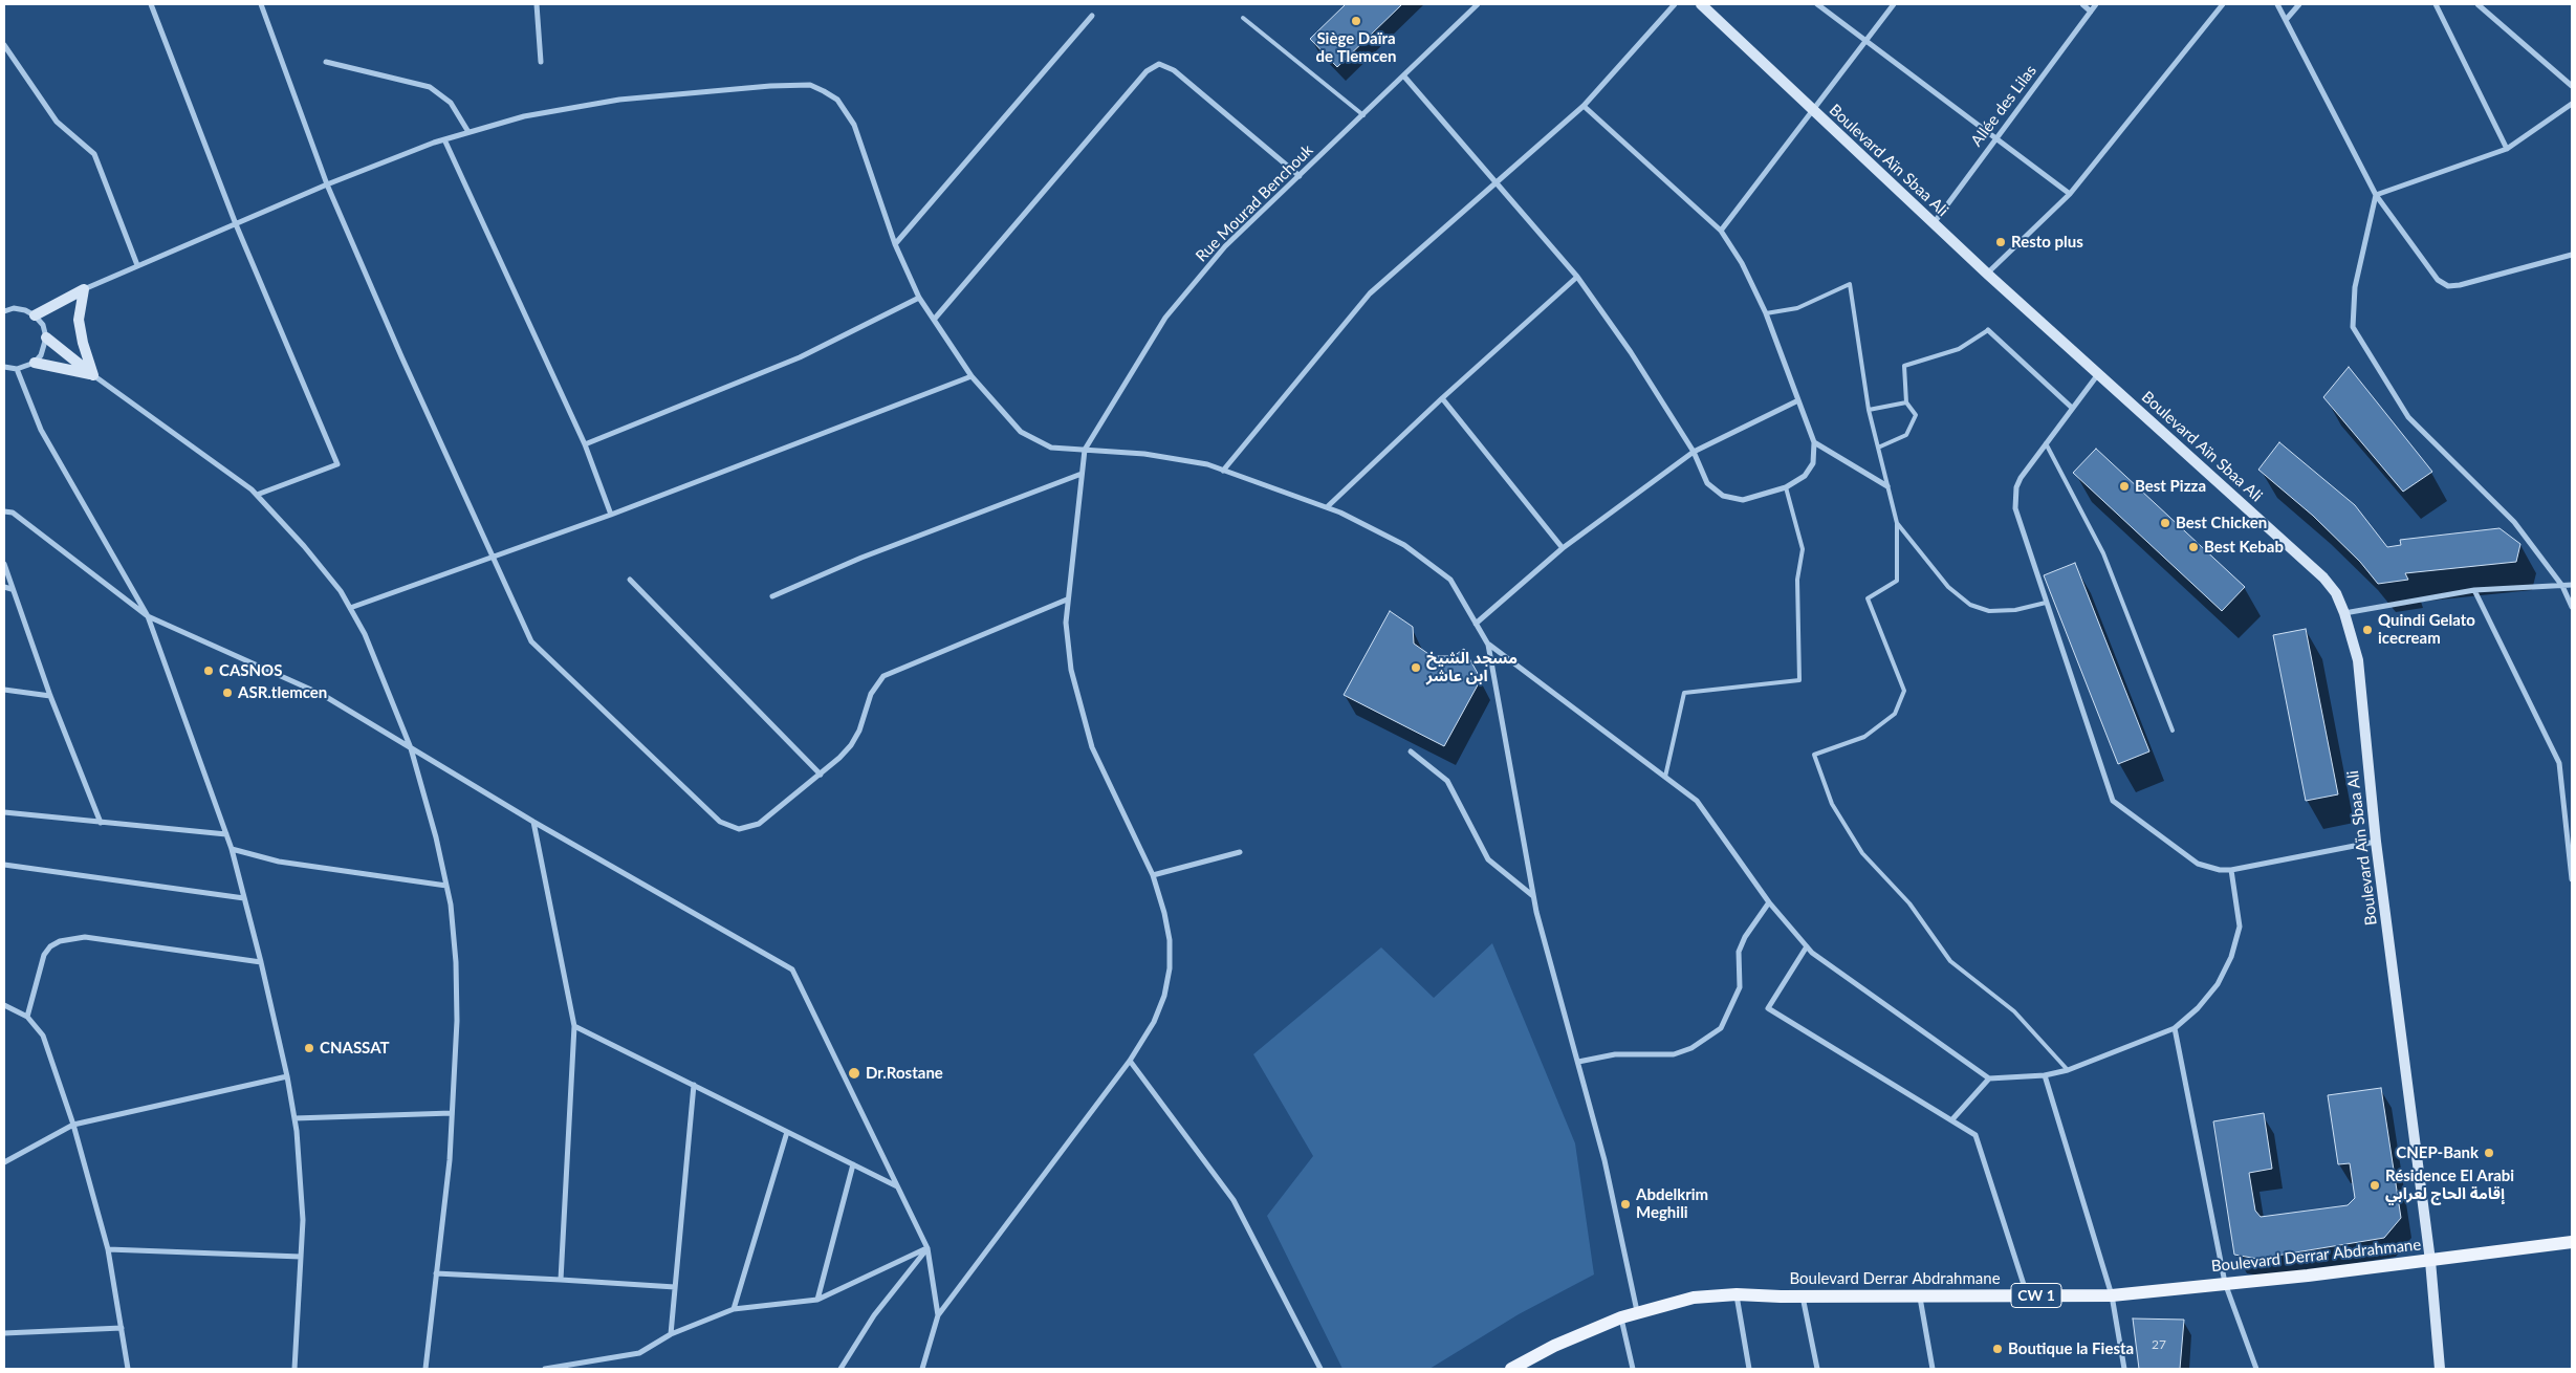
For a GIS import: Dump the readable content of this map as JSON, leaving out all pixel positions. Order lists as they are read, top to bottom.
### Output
{
  "streets": {
    "main road": ["Boulevard Aïn Sbaa Ali", "Boulevard Derrar Abdrahmane", "CW 1"],
    "street": ["Allée des Lilas", "Rue Mourad Benchouk"]
  },
  "crossings": [
    ["Allée des Lilas", "Boulevard Aïn Sbaa Ali"],
    ["Boulevard Aïn Sbaa Ali", "Boulevard Derrar Abdrahmane"]
  ],
  "places": [
    "Siège Daïra de Tlemcen",
    "Resto plus",
    "Best Pizza",
    "Best Chicken",
    "Best Kebab",
    "Quindi Gelato icecream",
    "مسجد الشيخ ابن عاشر",
    "CASNOS",
    "ASR.tlemcen",
    "CNASSAT",
    "Dr.Rostane",
    "CNEP-Bank",
    "Résidence El Arabi إقامة الحاج لعرابي",
    "Abdelkrim Meghili",
    "Boutique la Fiesta"
  ],
  "house_numbers": ["27"]
}
